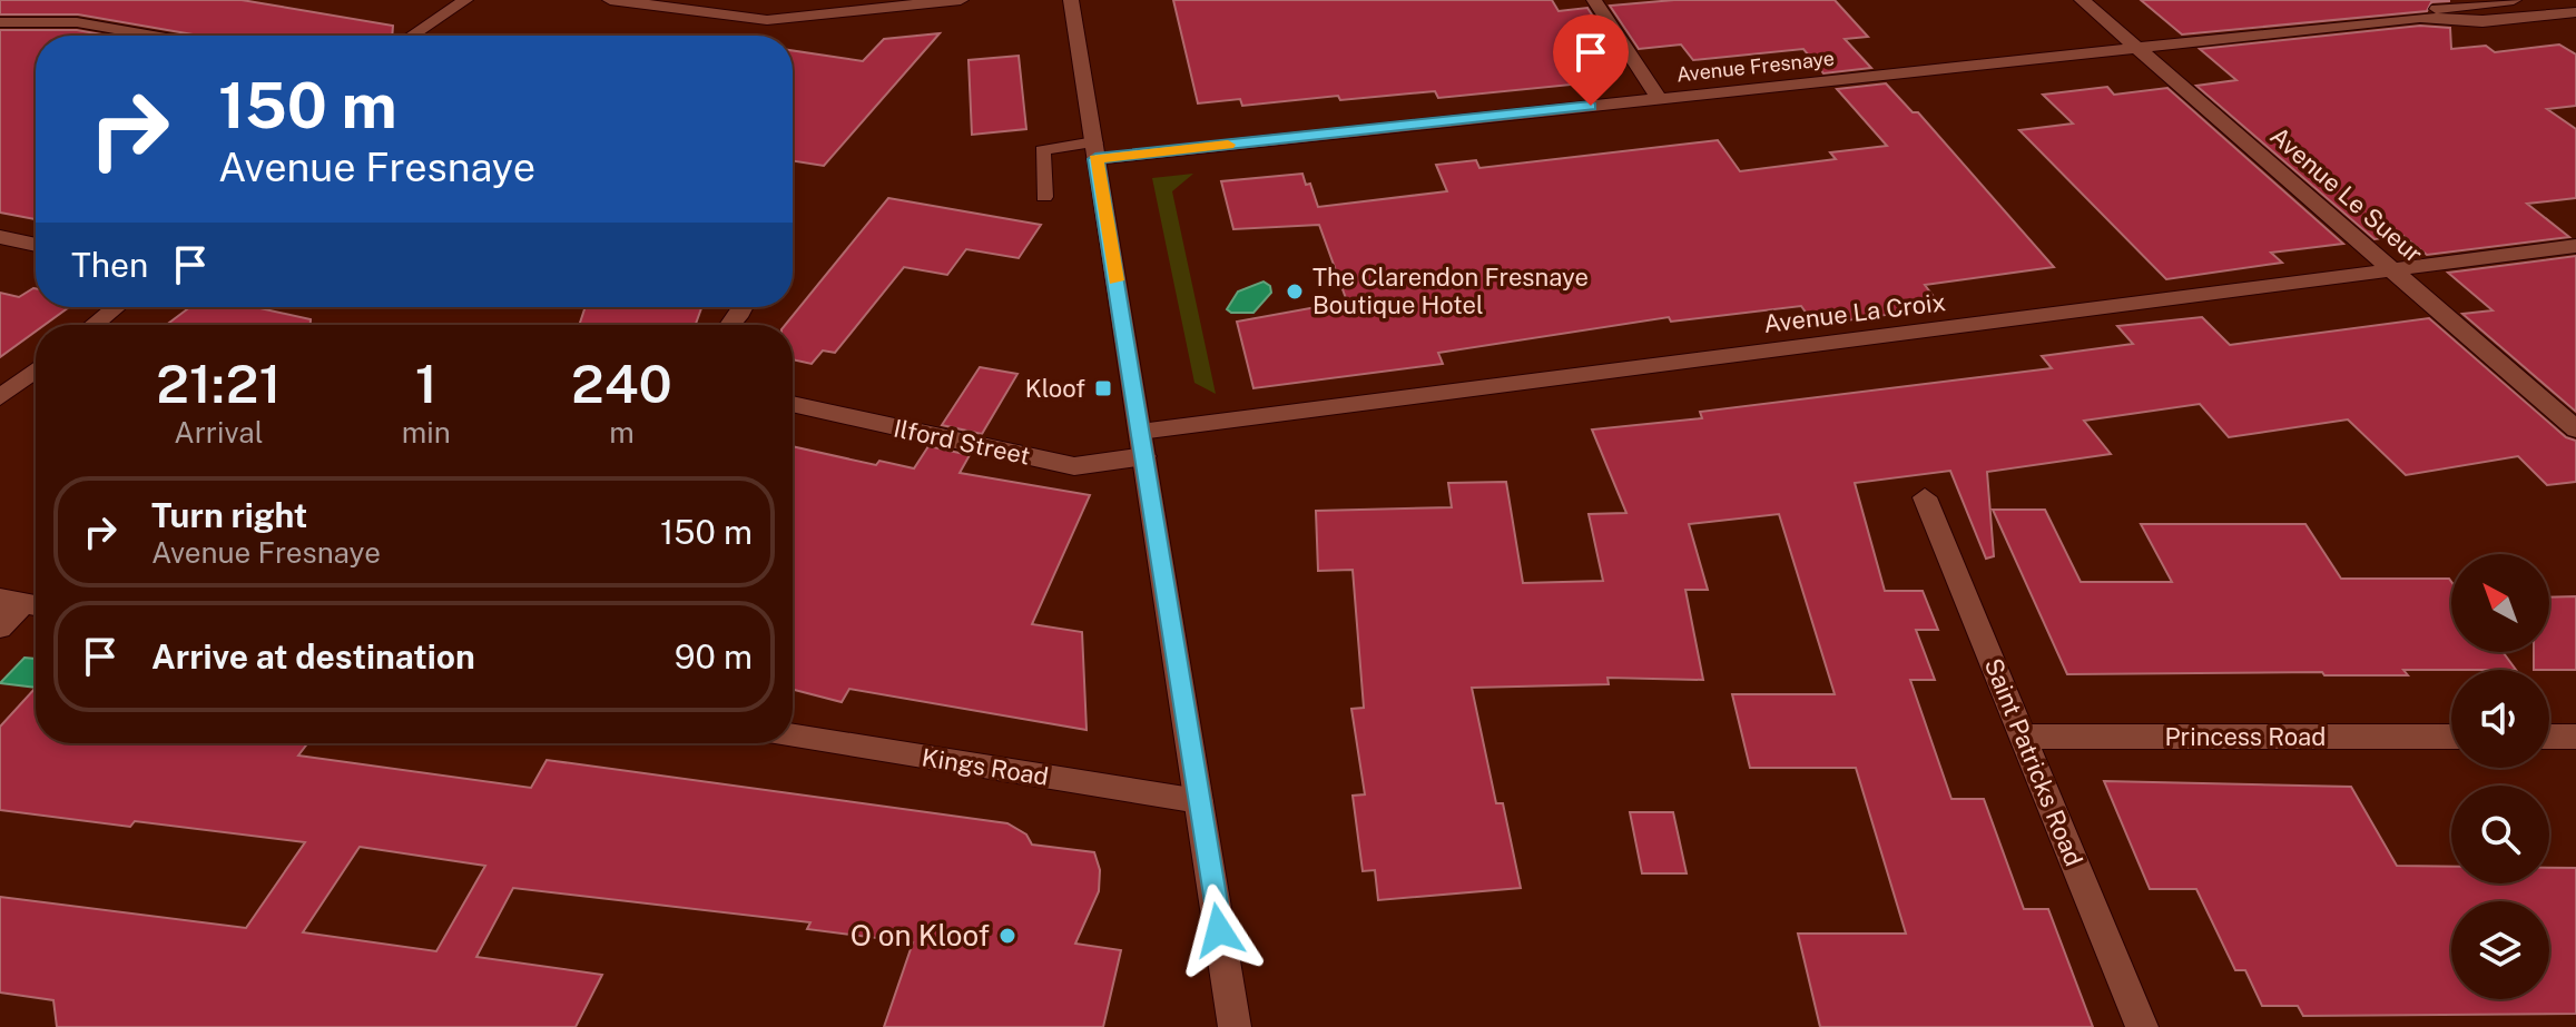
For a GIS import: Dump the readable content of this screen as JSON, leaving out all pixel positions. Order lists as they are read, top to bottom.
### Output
{
  "streets": {
    "street": [
      "Avenue Fresnaye",
      "Avenue Le Sueur",
      "Avenue La Croix",
      "Ilford Street",
      "Princess Road",
      "Saint Patricks Road",
      "Kings Road"
    ]
  },
  "crossings": [
    ["Avenue Fresnaye", "Avenue Le Sueur"],
    ["Avenue Le Sueur", "Avenue La Croix"],
    ["Princess Road", "Saint Patricks Road"]
  ],
  "places": {
    "other": ["The Clarendon Fresnaye Boutique Hotel", "O on Kloof"],
    "transit": ["Kloof"]
  },
  "north": "top left",
  "page": {
    "turn": ["150 m", "Avenue Fresnaye"],
    "then": "Then",
    "eta": [
      "21:21",
      "Arrival",
      "1",
      "min",
      "240",
      "m"
    ],
    "list": [
      {
        "name": "Turn right",
        "note": "Avenue Fresnaye",
        "value": "150 m"
      },
      {
        "name": "Arrive at destination",
        "value": "90 m"
      }
    ]
  }
}
